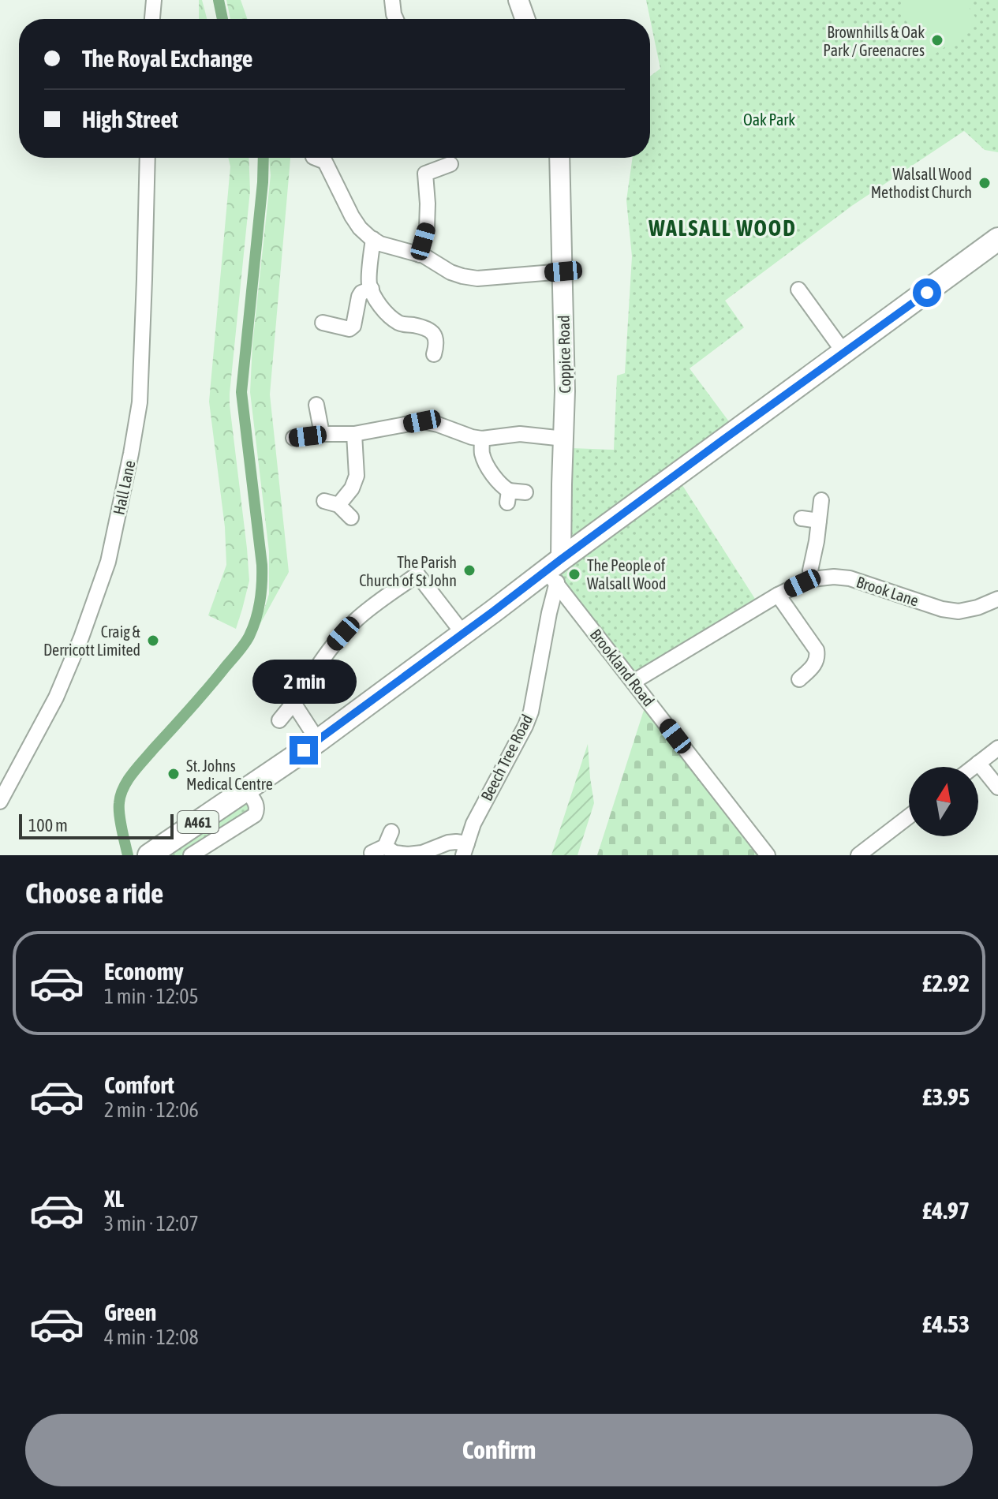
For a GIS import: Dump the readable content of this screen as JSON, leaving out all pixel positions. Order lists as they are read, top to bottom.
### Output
{
  "streets": {
    "highway": ["A461"],
    "main road": ["Coppice Road"],
    "street": [
      "Hall Lane",
      "Brook Lane",
      "Brookland Road",
      "Beech Tree Road"
    ]
  },
  "crossings": [
    ["Coppice Road", "Brookland Road"],
    ["Coppice Road", "Beech Tree Road"],
    ["Coppice Road", "A461"],
    ["Brook Lane", "Brookland Road"],
    ["Brookland Road", "Beech Tree Road"],
    ["Brookland Road", "A461"],
    ["Beech Tree Road", "A461"]
  ],
  "districts": ["WALSALL WOOD"],
  "parks": ["Oak Park"],
  "places": [
    "Brownhills & Oak Park / Greenacres",
    "Walsall Wood Methodist Church",
    "The Parish Church of St John",
    "The People of Walsall Wood",
    "Craig & Derricott Limited",
    "St. Johns Medical Centre"
  ],
  "scale_bar": "100 m",
  "north": "top",
  "page": {
    "banner": ["The Royal Exchange", "High Street"],
    "bubble": "2 min",
    "scale": "100 m",
    "heading": "Choose a ride",
    "list": [
      {
        "name": "Economy",
        "note": "1 min · 12:05",
        "value": "£2.92"
      },
      {
        "name": "Comfort",
        "note": "2 min · 12:06",
        "value": "£3.95"
      },
      {
        "name": "XL",
        "note": "3 min · 12:07",
        "value": "£4.97"
      },
      {
        "name": "Green",
        "note": "4 min · 12:08",
        "value": "£4.53"
      }
    ],
    "buttons": "Confirm"
  }
}
